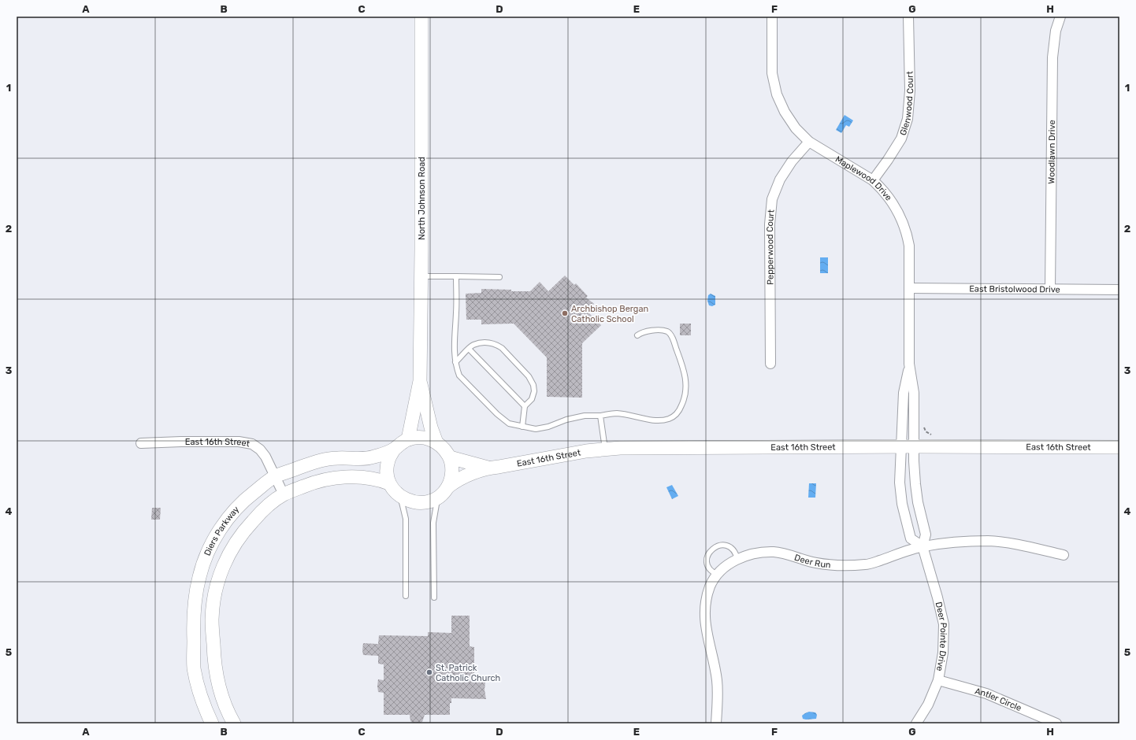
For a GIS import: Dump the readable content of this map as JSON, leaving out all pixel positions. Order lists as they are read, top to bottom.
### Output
{
  "streets": {
    "main road": ["North Johnson Road", "East 16th Street", "Diers Parkway"],
    "street": [
      "Glenwood Court",
      "Woodlawn Drive",
      "Maplewood Drive",
      "Pepperwood Court",
      "East Bristolwood Drive",
      "Deer Run",
      "Deer Pointe Drive",
      "Antler Circle"
    ]
  },
  "crossings": [
    ["Glenwood Court", "Maplewood Drive"],
    ["Woodlawn Drive", "East Bristolwood Drive"],
    ["Maplewood Drive", "Pepperwood Court"],
    ["Maplewood Drive", "East Bristolwood Drive"],
    ["Maplewood Drive", "East 16th Street"],
    ["Maplewood Drive", "Deer Pointe Drive"],
    ["North Johnson Road", "East 16th Street"],
    ["North Johnson Road", "Diers Parkway"],
    ["East 16th Street", "Diers Parkway"],
    ["East 16th Street", "Deer Pointe Drive"],
    ["Deer Run", "Deer Pointe Drive"],
    ["Deer Pointe Drive", "Antler Circle"]
  ],
  "places": ["Archbishop Bergan Catholic School", "St. Patrick Catholic Church"],
  "grid": {
    "columns": [
      "A",
      "B",
      "C",
      "D",
      "E",
      "F",
      "G",
      "H"
    ],
    "rows": [
      "1",
      "2",
      "3",
      "4",
      "5"
    ]
  }
}
